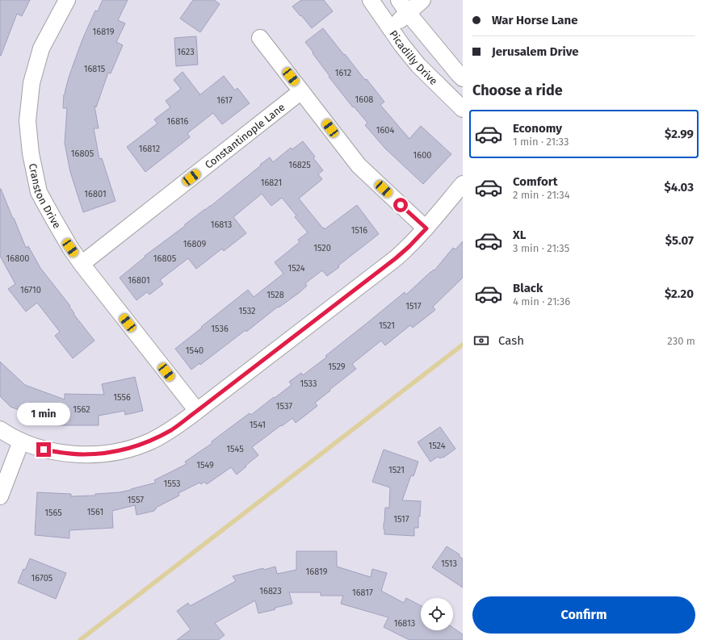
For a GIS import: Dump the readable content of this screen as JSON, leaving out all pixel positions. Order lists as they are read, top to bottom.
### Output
{
  "streets": {
    "street": ["Picadilly Drive", "Constantinople Lane", "Cranston Drive"]
  },
  "crossings": [
    ["Constantinople Lane", "Cranston Drive"]
  ],
  "house_numbers": [
    "16819",
    "1623",
    "16815",
    "1612",
    "1608",
    "1617",
    "16816",
    "1604",
    "16812",
    "16805",
    "1600",
    "16825",
    "16821",
    "16801",
    "16813",
    "1516",
    "16809",
    "1520",
    "16800",
    "16805",
    "1524",
    "16801",
    "16710",
    "1528",
    "1517",
    "1532",
    "1521",
    "1536",
    "1540",
    "1529",
    "1533",
    "1556",
    "1537",
    "1562",
    "1541",
    "1524",
    "1545",
    "1549",
    "1521",
    "1553",
    "1557",
    "1561",
    "1565",
    "1517",
    "1513",
    "16819",
    "16705",
    "16823",
    "16817",
    "16813"
  ],
  "page": {
    "banner": ["War Horse Lane", "Jerusalem Drive"],
    "heading": "Choose a ride",
    "list": [
      {
        "name": "Economy",
        "note": "1 min · 21:33",
        "value": "$2.99"
      },
      {
        "name": "Comfort",
        "note": "2 min · 21:34",
        "value": "$4.03"
      },
      {
        "name": "XL",
        "note": "3 min · 21:35",
        "value": "$5.07"
      },
      {
        "name": "Black",
        "note": "4 min · 21:36",
        "value": "$2.20"
      }
    ],
    "pay": ["Cash", "230 m"],
    "bubble": "1 min",
    "buttons": "Confirm"
  }
}
